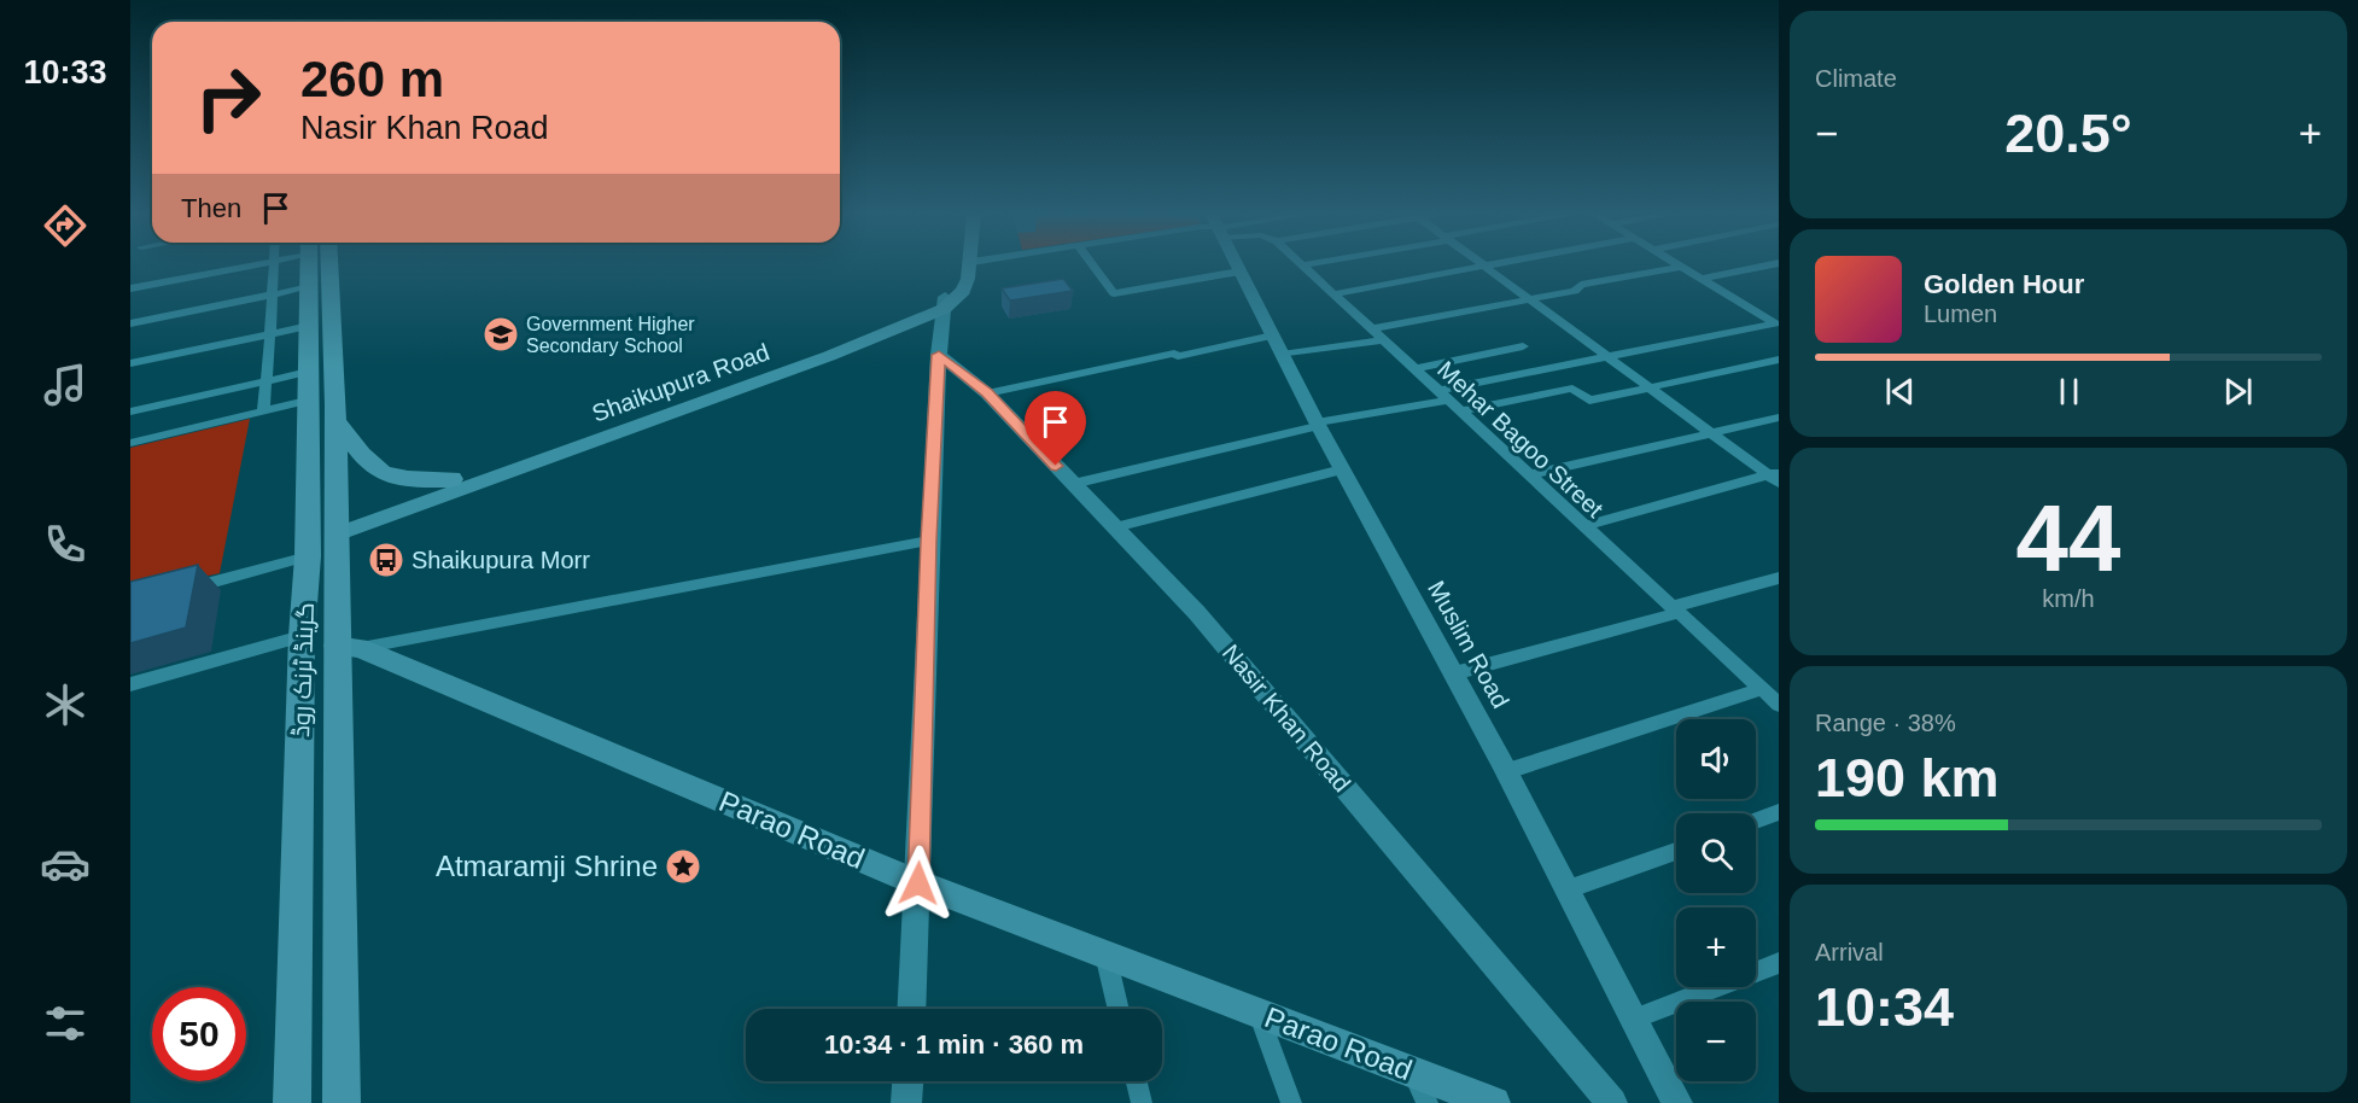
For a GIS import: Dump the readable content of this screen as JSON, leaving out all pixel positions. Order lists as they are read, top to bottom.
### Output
{
  "streets": {
    "highway": ["گرینڈ ٹرنک روڈ"],
    "main road": ["Shaikupura Road", "Parao Road"],
    "street": ["Mehar Bagoo Street", "Muslim Road", "Nasir Khan Road"]
  },
  "crossings": [
    ["Shaikupura Road", "گرینڈ ٹرنک روڈ"],
    ["گرینڈ ٹرنک روڈ", "Parao Road"]
  ],
  "places": {
    "school or university": ["Government Higher Secondary School"],
    "bus stop": ["Shaikupura Morr"],
    "place": ["Atmaramji Shrine"]
  },
  "page": {
    "tabs": "10:33",
    "tile": [
      "Climate",
      ["44", "km/h"],
      ["Range · 38%", "190 km"],
      ["Arrival", "10:34"]
    ],
    "turn": ["260 m", "Nasir Khan Road"],
    "heat": ["−", "20.5°", "+"],
    "then": "Then",
    "song": ["Golden Hour", "Lumen"],
    "map_buttons": ["+", "−"],
    "limit": "50",
    "trip": "10:34 · 1 min · 360 m"
  }
}
